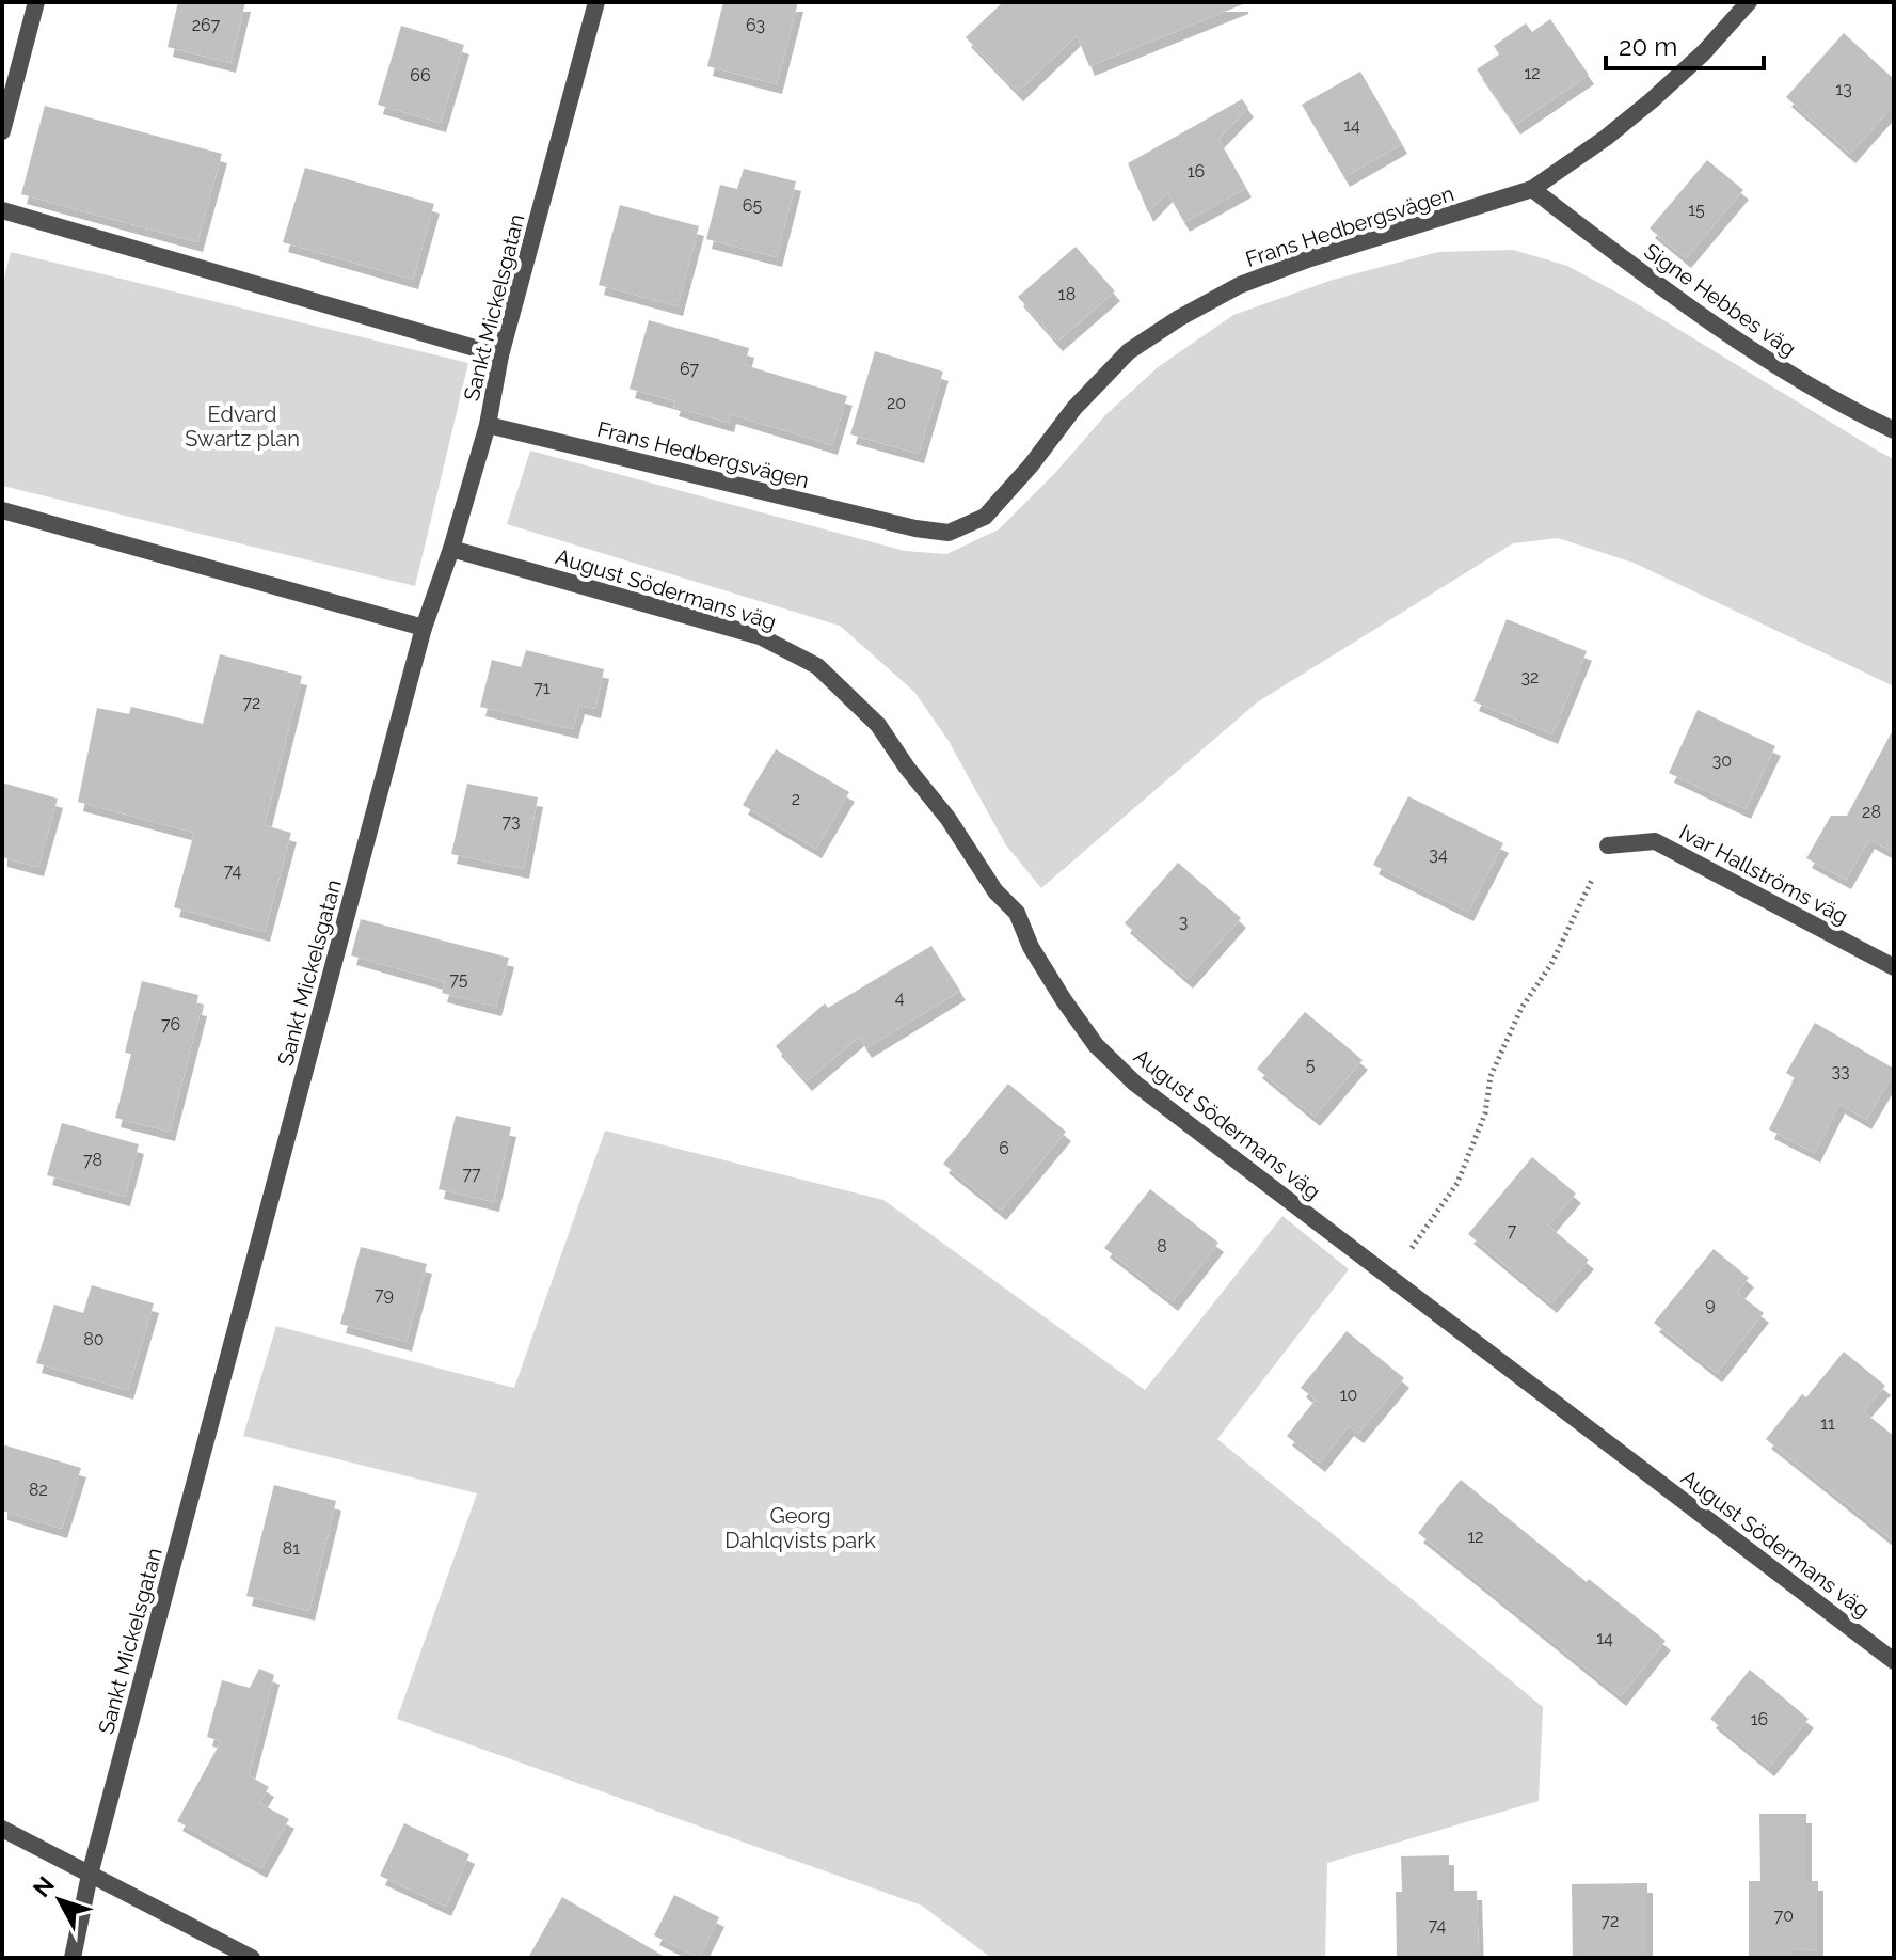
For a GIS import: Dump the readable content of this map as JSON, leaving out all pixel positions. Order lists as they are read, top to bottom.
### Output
{
  "streets": {
    "street": [
      "Frans Hedbergsvägen",
      "Signe Hebbes väg",
      "Sankt Mickelsgatan",
      "August Södermans väg",
      "Ivar Hallströms väg"
    ]
  },
  "crossings": [
    ["Frans Hedbergsvägen", "Signe Hebbes väg"],
    ["Frans Hedbergsvägen", "Sankt Mickelsgatan"],
    ["Sankt Mickelsgatan", "August Södermans väg"]
  ],
  "parks": ["Edvard Swartz plan", "Georg Dahlqvists park"],
  "house_numbers": [
    "267",
    "63",
    "12",
    "66",
    "13",
    "14",
    "16",
    "65",
    "15",
    "18",
    "67",
    "20",
    "32",
    "71",
    "72",
    "30",
    "2",
    "28",
    "73",
    "34",
    "74",
    "3",
    "75",
    "4",
    "76",
    "5",
    "33",
    "6",
    "78",
    "77",
    "7",
    "8",
    "79",
    "9",
    "80",
    "10",
    "11",
    "82",
    "12",
    "81",
    "14",
    "16",
    "70",
    "72",
    "74"
  ],
  "scale_bar": "20 m",
  "north": "top left"
}
